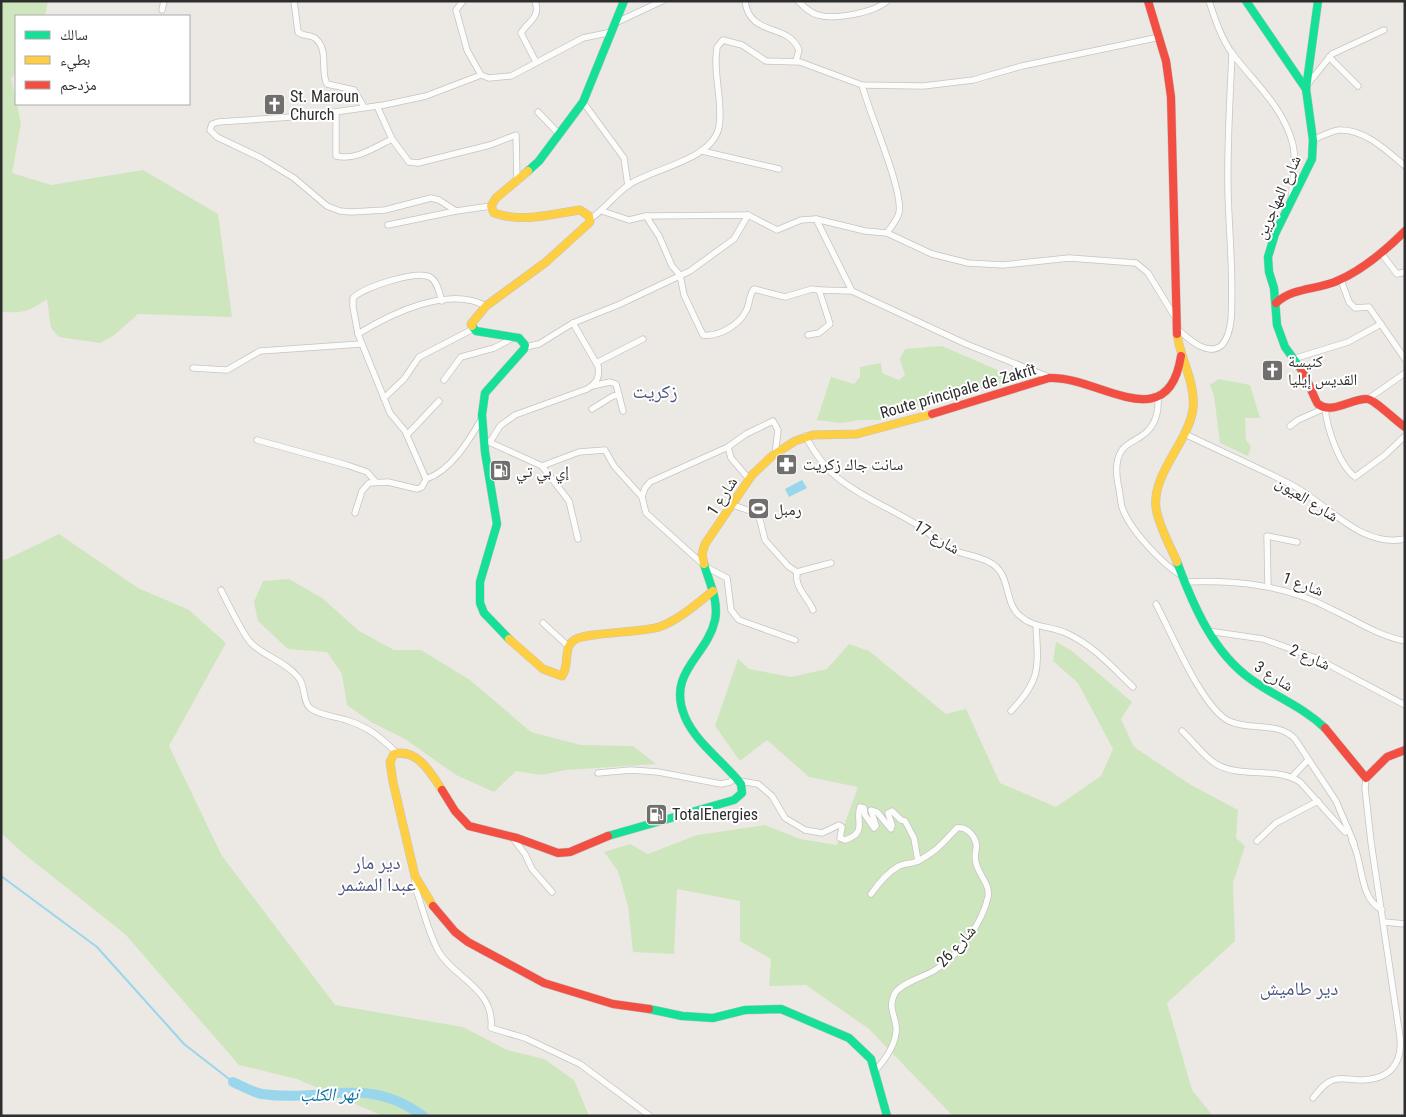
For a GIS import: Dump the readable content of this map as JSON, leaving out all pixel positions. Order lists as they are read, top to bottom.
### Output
{
  "streets": {
    "street": [
      "شارع المهاجرين",
      "Route principale de Zakrît",
      "شارع 1",
      "شارع العيون",
      "شارع 17",
      "شارع 2",
      "شارع 3",
      "شارع 26"
    ]
  },
  "crossings": [
    ["Route principale de Zakrît", "شارع 1"],
    ["Route principale de Zakrît", "شارع 17"],
    ["شارع 1", "شارع 17"],
    ["شارع 1", "شارع 3"],
    ["شارع العيون", "شارع 3"],
    ["شارع 2", "شارع 3"]
  ],
  "districts": ["زكريت", "دير مار عبدا المشمر", "دير طاميش"],
  "water": ["نهر الكلب"],
  "places": {
    "church": ["St. Maroun Church", "كنيسة القديس إيليا"],
    "pharmacy": ["سانت جاك زكريت"],
    "fuel station": ["إي بي تي", "TotalEnergies"],
    "sports": ["رمبل"]
  },
  "legend": ["سالك", "بطيء", "مزدحم"]
}
